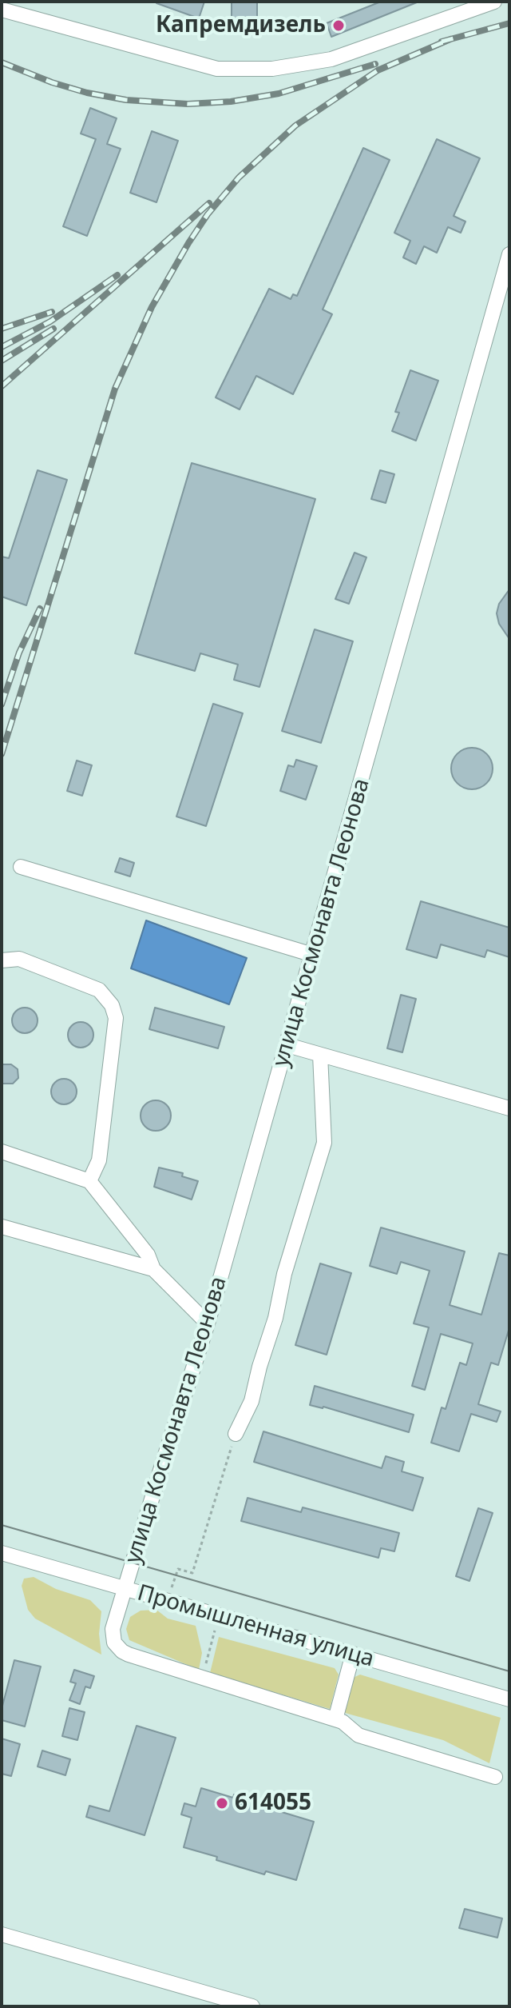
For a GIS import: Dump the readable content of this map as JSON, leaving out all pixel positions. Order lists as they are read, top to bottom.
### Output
{
  "streets": {
    "street": ["улица Космонавта Леонова", "Промышленная улица"]
  },
  "crossings": [
    ["улица Космонавта Леонова", "Промышленная улица"]
  ],
  "places": ["Капремдизель", "614055"]
}
